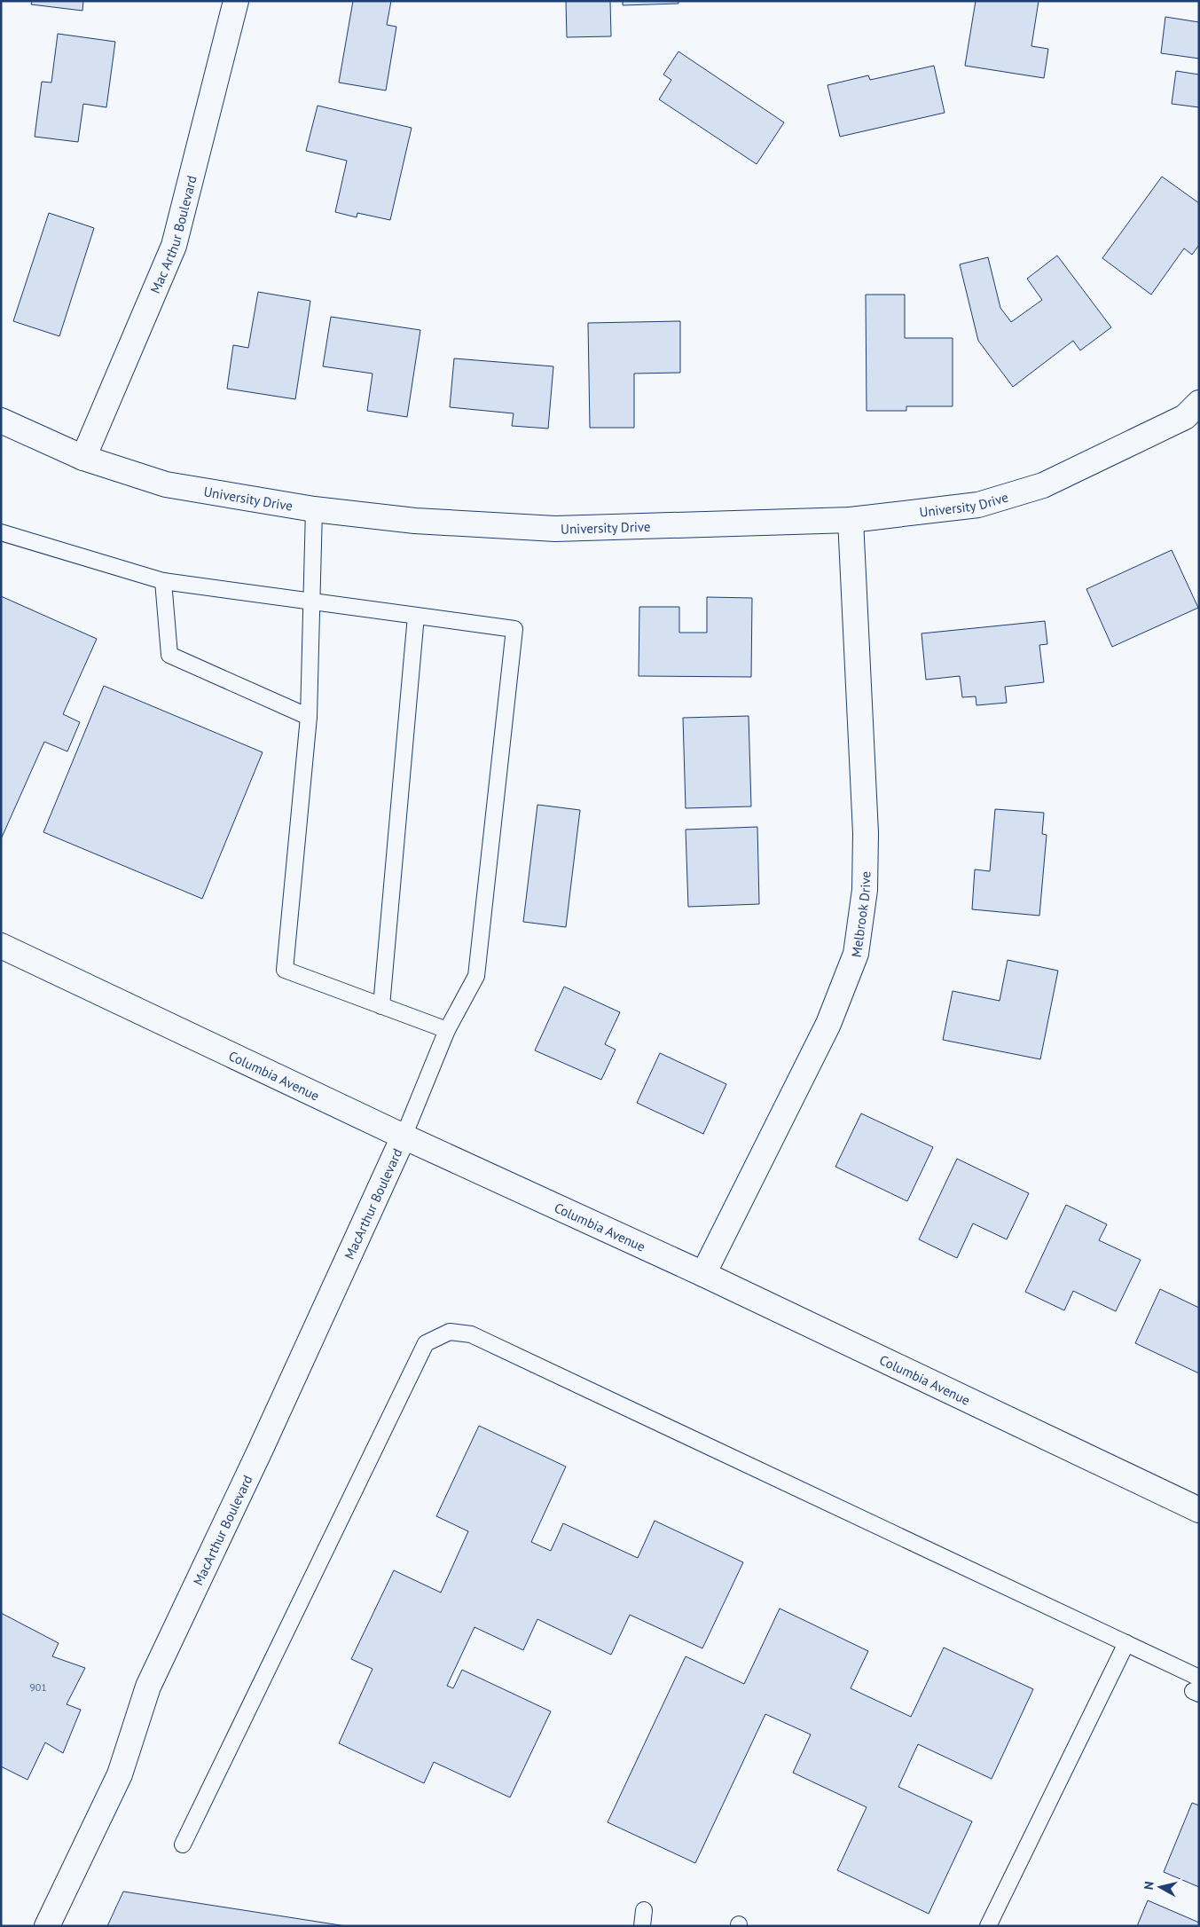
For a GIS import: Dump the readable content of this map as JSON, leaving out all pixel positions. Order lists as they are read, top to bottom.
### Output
{
  "streets": {
    "street": [
      "Mac Arthur Boulevard",
      "University Drive",
      "Melbrook Drive",
      "Columbia Avenue",
      "MacArthur Boulevard"
    ]
  },
  "crossings": [
    ["Mac Arthur Boulevard", "University Drive"],
    ["University Drive", "Melbrook Drive"],
    ["Melbrook Drive", "Columbia Avenue"],
    ["Columbia Avenue", "MacArthur Boulevard"]
  ],
  "house_numbers": ["901"],
  "north": "left"
}
